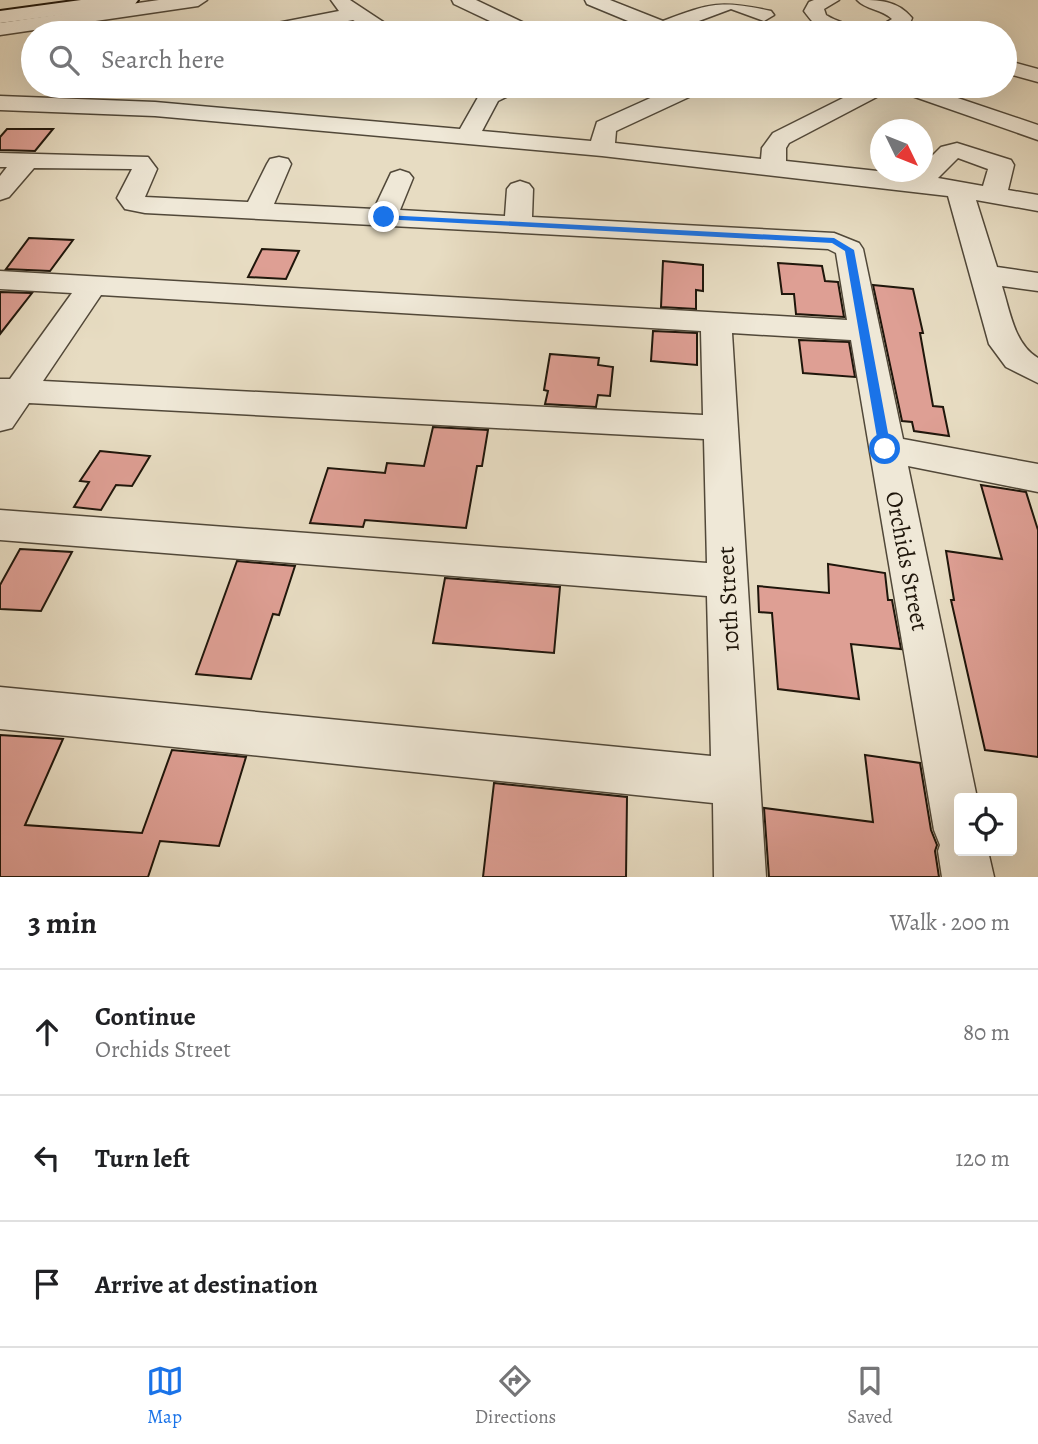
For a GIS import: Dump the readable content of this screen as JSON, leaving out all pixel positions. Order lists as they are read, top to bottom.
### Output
{
  "streets": {
    "street": ["Orchids Street", "10th Street"]
  },
  "north": "bottom right",
  "page": {
    "search": "Search here",
    "heading": ["3 min", "Walk · 200 m"],
    "list": [
      ["Continue", "Orchids Street", "80 m"],
      ["Turn left", "120 m"],
      "Arrive at destination"
    ],
    "nav": ["Map", "Directions", "Saved"]
  }
}
